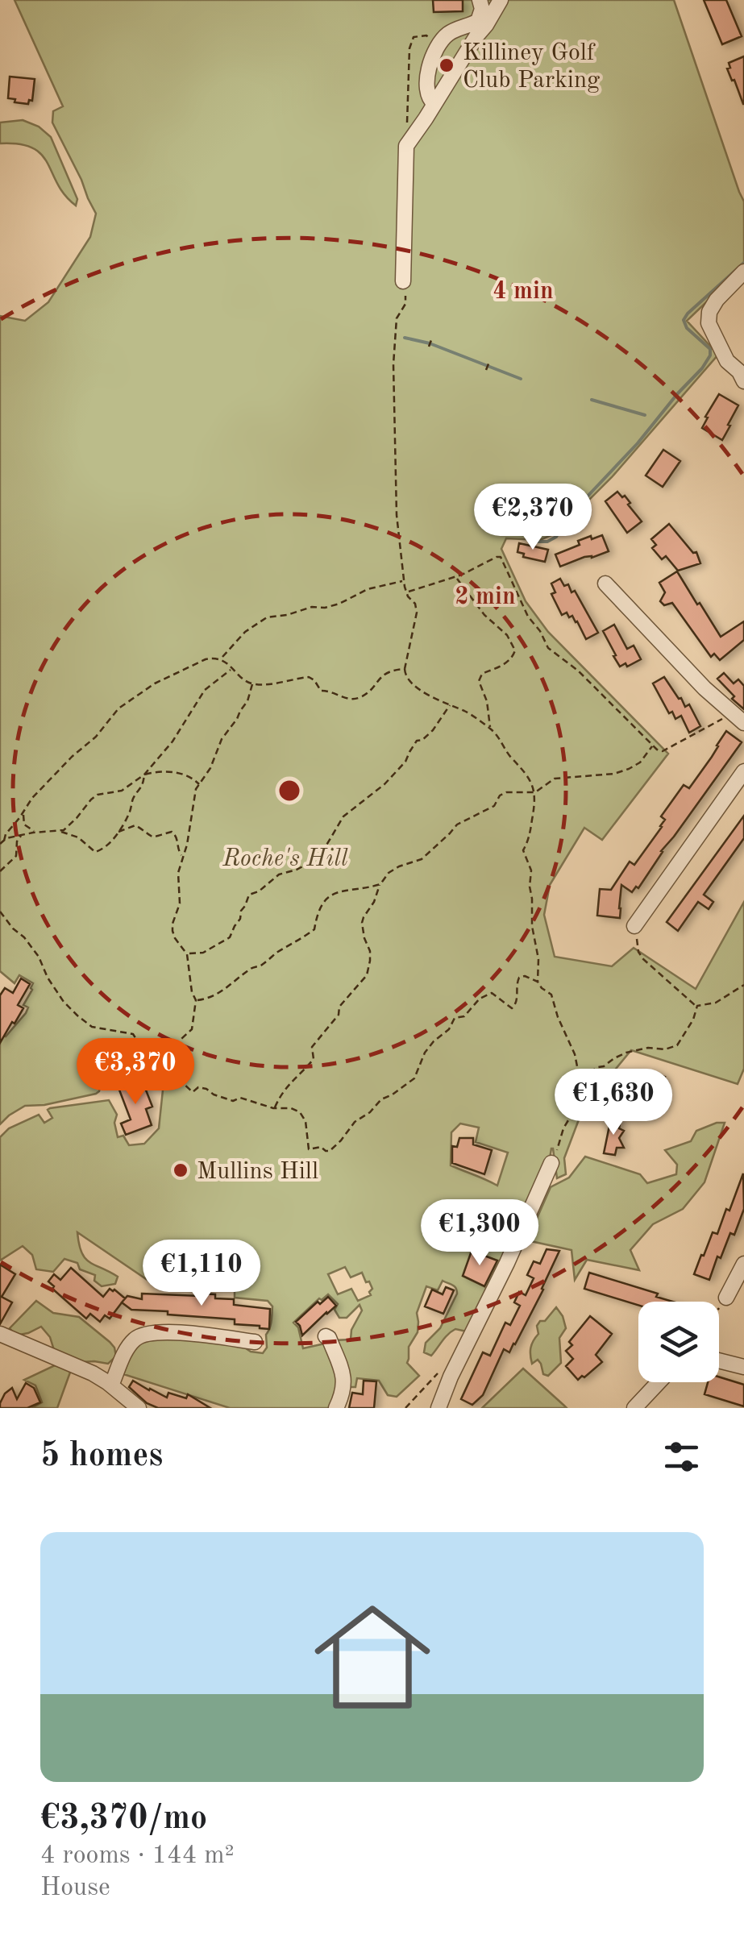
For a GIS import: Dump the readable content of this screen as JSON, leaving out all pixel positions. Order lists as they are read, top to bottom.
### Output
{
  "parks": ["Roche's Hill"],
  "places": ["Killiney Golf Club Parking", "Mullins Hill"],
  "page": {
    "price": [
      "€2,370",
      "€3,370",
      "€1,630",
      "€1,300",
      "€1,110"
    ],
    "heading": "5 homes",
    "list": [
      {
        "name": "€3,370/mo",
        "note": "4 rooms · 144 m² · House"
      }
    ]
  },
  "rings": ["4 min", "2 min"]
}
